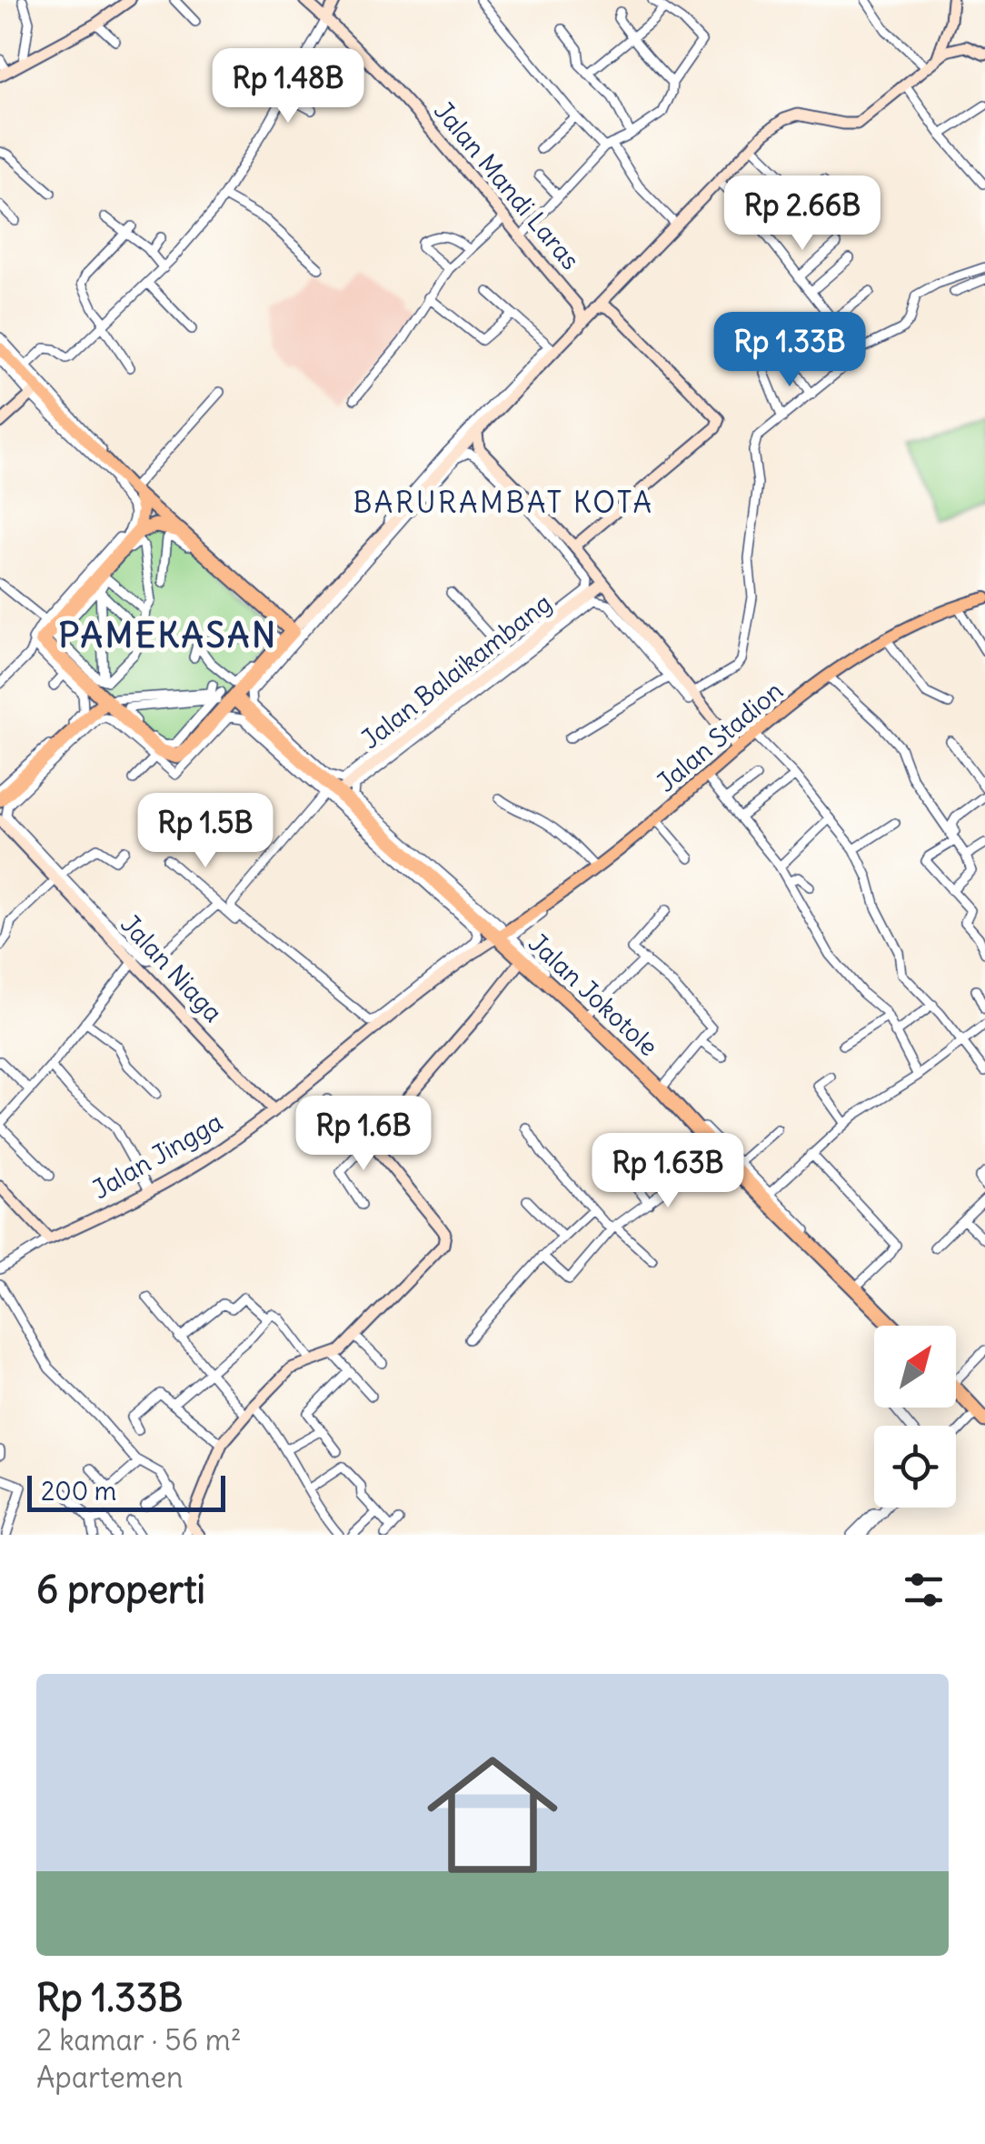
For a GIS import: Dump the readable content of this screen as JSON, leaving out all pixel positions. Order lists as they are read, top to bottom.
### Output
{
  "streets": {
    "highway": ["Jalan Jokotole"],
    "main road": [
      "Jalan Mandi Laras",
      "Jalan Balaikambang",
      "Jalan Stadion",
      "Jalan Niaga",
      "Jalan Jingga"
    ]
  },
  "crossings": [
    ["Jalan Balaikambang", "Jalan Jokotole"],
    ["Jalan Stadion", "Jalan Jokotole"],
    ["Jalan Stadion", "Jalan Jingga"],
    ["Jalan Niaga", "Jalan Jingga"],
    ["Jalan Jokotole", "Jalan Jingga"]
  ],
  "districts": ["BARURAMBAT KOTA", "PAMEKASAN"],
  "scale_bar": "200 m",
  "north": "top right",
  "page": {
    "price": [
      "Rp 1.48B",
      "Rp 2.66B",
      "Rp 1.33B",
      "Rp 1.5B",
      "Rp 1.6B",
      "Rp 1.63B"
    ],
    "scale": "200 m",
    "heading": "6 properti",
    "list": [
      {
        "name": "Rp 1.33B",
        "note": "2 kamar · 56 m² · Apartemen"
      }
    ]
  }
}
